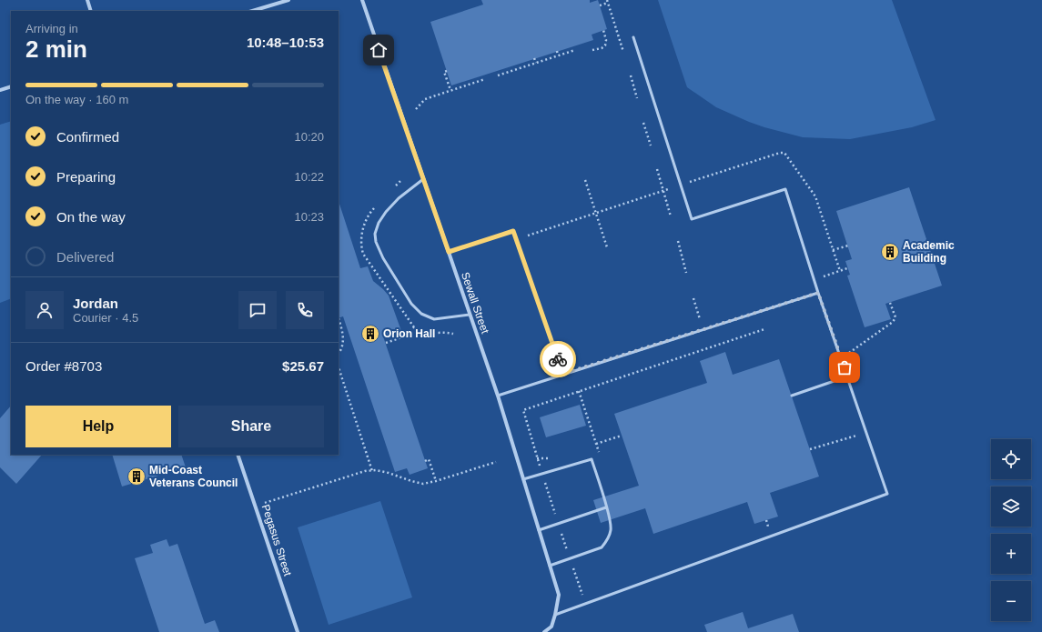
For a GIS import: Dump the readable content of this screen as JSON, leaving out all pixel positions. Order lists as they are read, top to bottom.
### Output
{
  "streets": {
    "street": ["Sewall Street", "Pegasus Street"]
  },
  "places": {
    "building": ["Academic Building", "Orion Hall", "Mid-Coast Veterans Council"]
  },
  "page": {
    "heading": ["2 min", "Arriving in", "10:48–10:53"],
    "panel": [
      "Jordan",
      "Courier · 4.5",
      "Order #8703",
      "$25.67"
    ],
    "bar": "On the way · 160 m",
    "list": [
      ["Confirmed", "10:20"],
      ["Preparing", "10:22"],
      ["On the way", "10:23"],
      "Delivered"
    ],
    "buttons": ["Help", "Share"],
    "map_buttons": ["+", "−"]
  }
}
